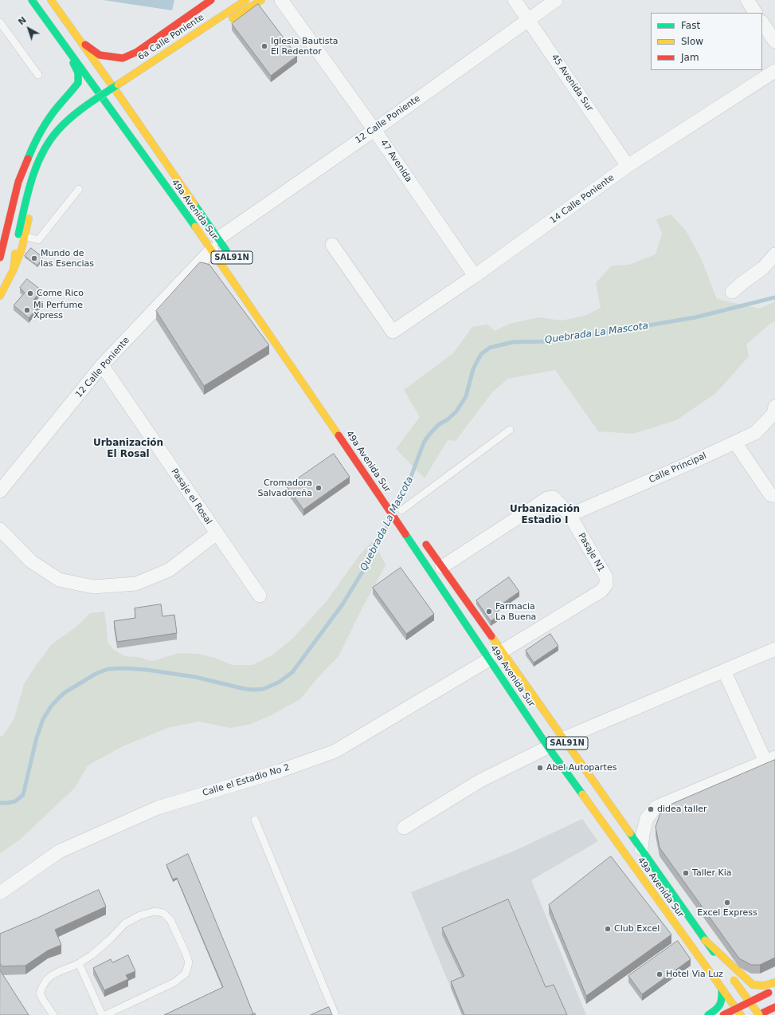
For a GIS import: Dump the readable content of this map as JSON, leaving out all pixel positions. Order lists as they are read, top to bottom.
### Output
{
  "streets": {
    "main road": ["6a Calle Poniente", "49a Avenida Sur", "SAL91N"],
    "street": [
      "45 Avenida Sur",
      "12 Calle Poniente",
      "47 Avenida",
      "14 Calle Poniente",
      "Calle Principal",
      "Pasaje el Rosal",
      "Pasaje N1",
      "Calle el Estadio No 2"
    ]
  },
  "crossings": [
    ["45 Avenida Sur", "12 Calle Poniente"],
    ["45 Avenida Sur", "14 Calle Poniente"],
    ["12 Calle Poniente", "47 Avenida"],
    ["12 Calle Poniente", "49a Avenida Sur"],
    ["12 Calle Poniente", "Pasaje el Rosal"],
    ["47 Avenida", "14 Calle Poniente"],
    ["49a Avenida Sur", "Pasaje N1"],
    ["49a Avenida Sur", "Calle el Estadio No 2"],
    ["Calle Principal", "Pasaje N1"]
  ],
  "districts": ["Urbanización El Rosal", "Urbanización Estadio I"],
  "water": ["Quebrada La Mascota"],
  "places": [
    "Iglesia Bautista El Redentor",
    "Mundo de las Esencias",
    "Come Rico",
    "Mi Perfume Xpress",
    "Cromadora Salvadoreña",
    "Farmacia La Buena",
    "Abel Autopartes",
    "didea taller",
    "Taller Kia",
    "Excel Express",
    "Club Excel",
    "Hotel Via Luz"
  ],
  "legend": ["Fast", "Slow", "Jam"],
  "north": "top left"
}
